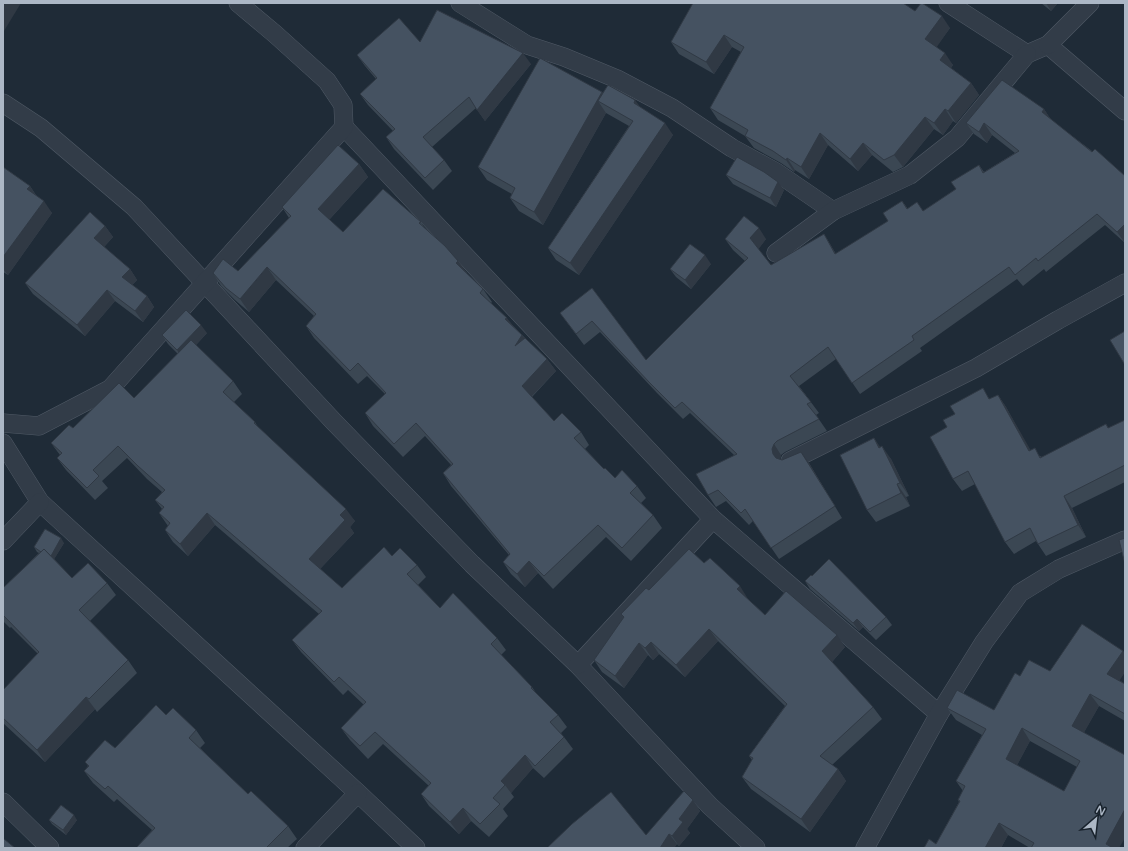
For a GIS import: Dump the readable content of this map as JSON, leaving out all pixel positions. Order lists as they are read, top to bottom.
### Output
{
  "north": "top right"
}
